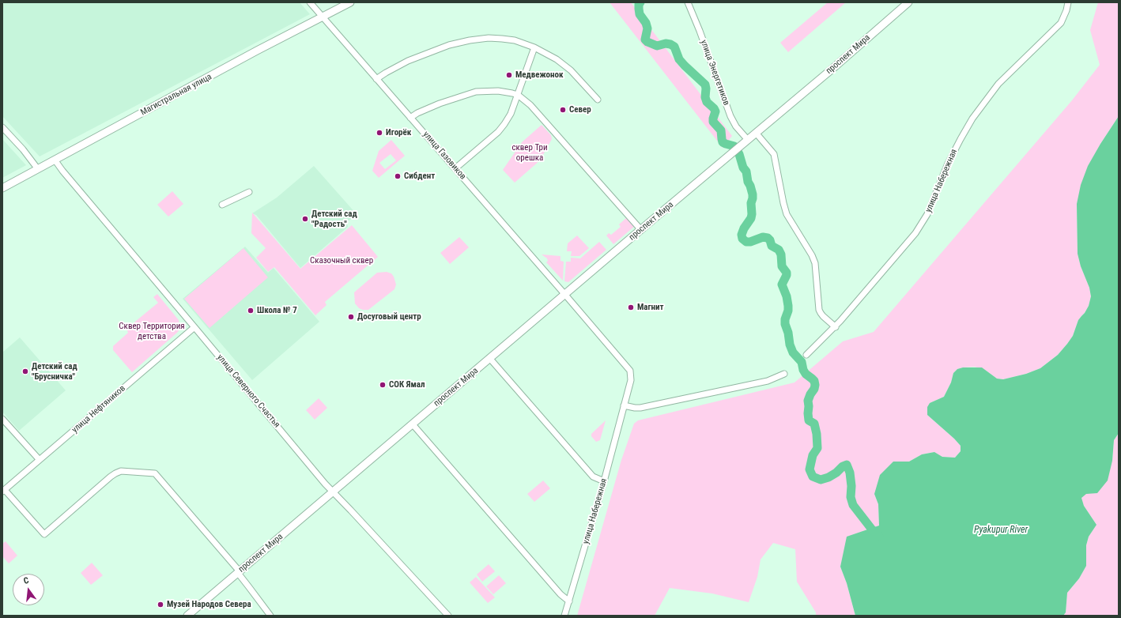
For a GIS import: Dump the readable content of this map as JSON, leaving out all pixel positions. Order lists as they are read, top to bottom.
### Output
{
  "streets": {
    "main road": ["проспект Мира", "Магистральная улица"],
    "street": [
      "улица Энергетиков",
      "улица Газовиков",
      "улица Набережная",
      "улица Северного Счастья",
      "улица Нефтяников"
    ]
  },
  "crossings": [
    ["проспект Мира", "улица Энергетиков"],
    ["проспект Мира", "улица Газовиков"],
    ["проспект Мира", "улица Набережная"],
    ["проспект Мира", "улица Северного Счастья"],
    ["Магистральная улица", "улица Газовиков"],
    ["Магистральная улица", "улица Северного Счастья"],
    ["улица Газовиков", "улица Набережная"],
    ["улица Северного Счастья", "улица Нефтяников"]
  ],
  "water": ["Pyakupur River"],
  "parks": ["сквер Три орешка", "Сказочный сквер", "Сквер Территория детства"],
  "places": [
    "Медвежонок",
    "Север",
    "Игорёк",
    "Сибдент",
    "Детский сад \"Радость\"",
    "Магнит",
    "Школа № 7",
    "Досуговый центр",
    "Детский сад \"Брусничка\"",
    "СОК Ямал",
    "Музей Народов Севера"
  ],
  "north": "top"
}
